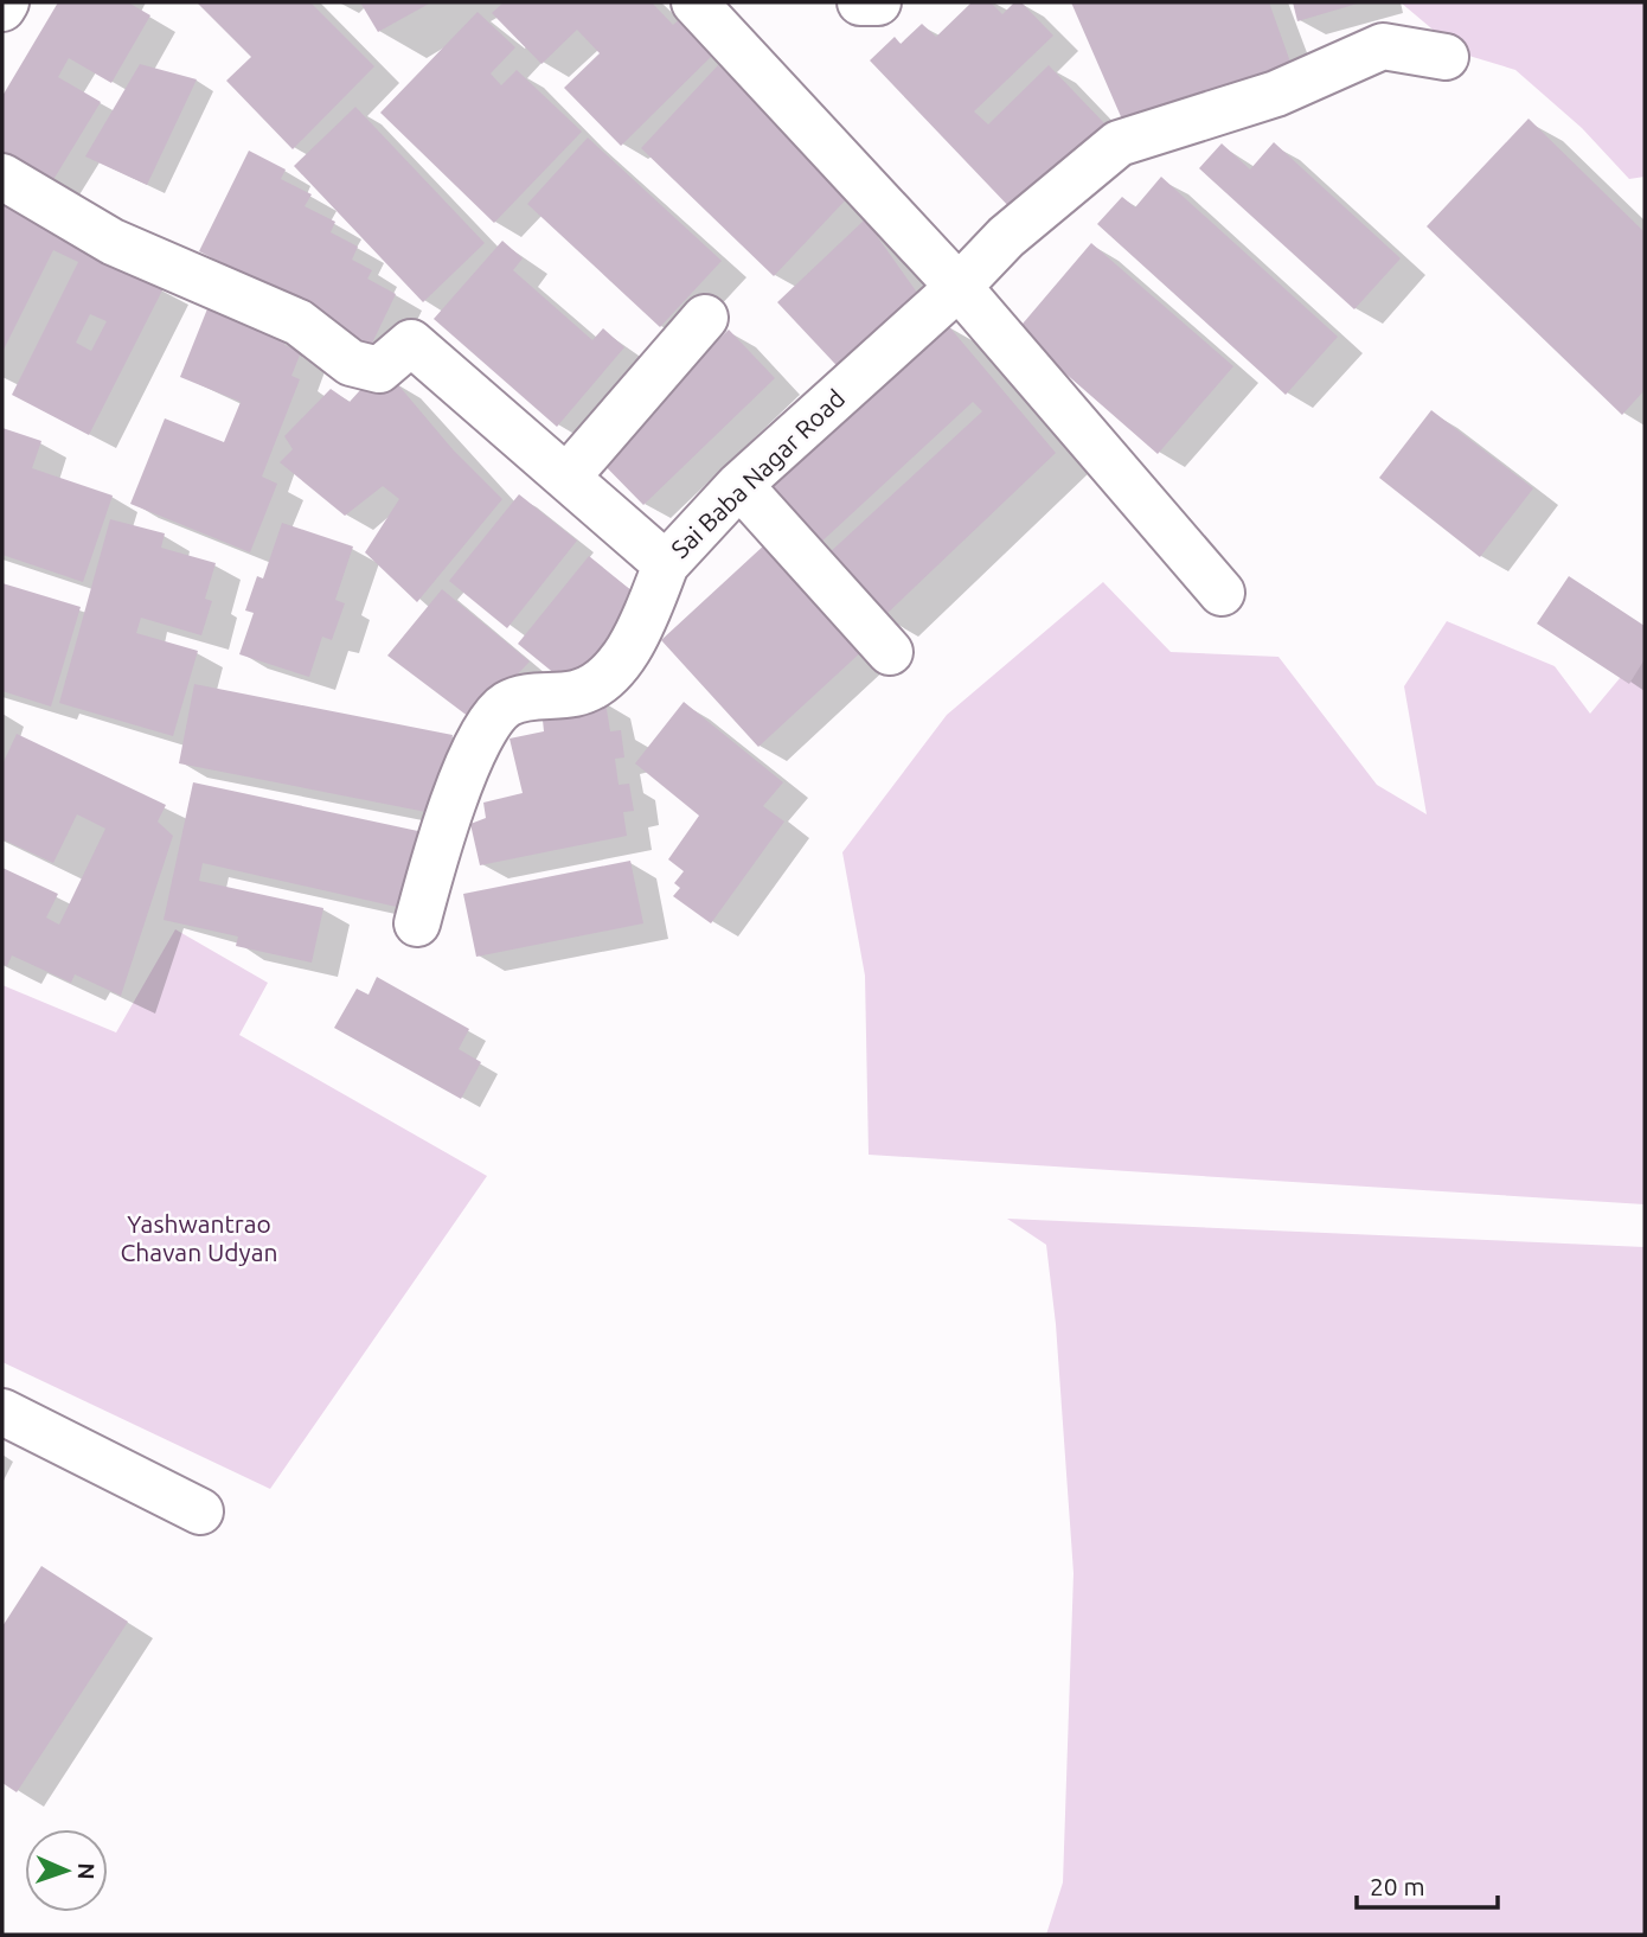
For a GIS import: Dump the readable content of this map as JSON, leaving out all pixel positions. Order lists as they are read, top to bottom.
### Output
{
  "streets": {
    "street": ["Sai Baba Nagar Road"]
  },
  "parks": ["Yashwantrao Chavan Udyan"],
  "scale_bar": "20 m",
  "north": "right"
}
